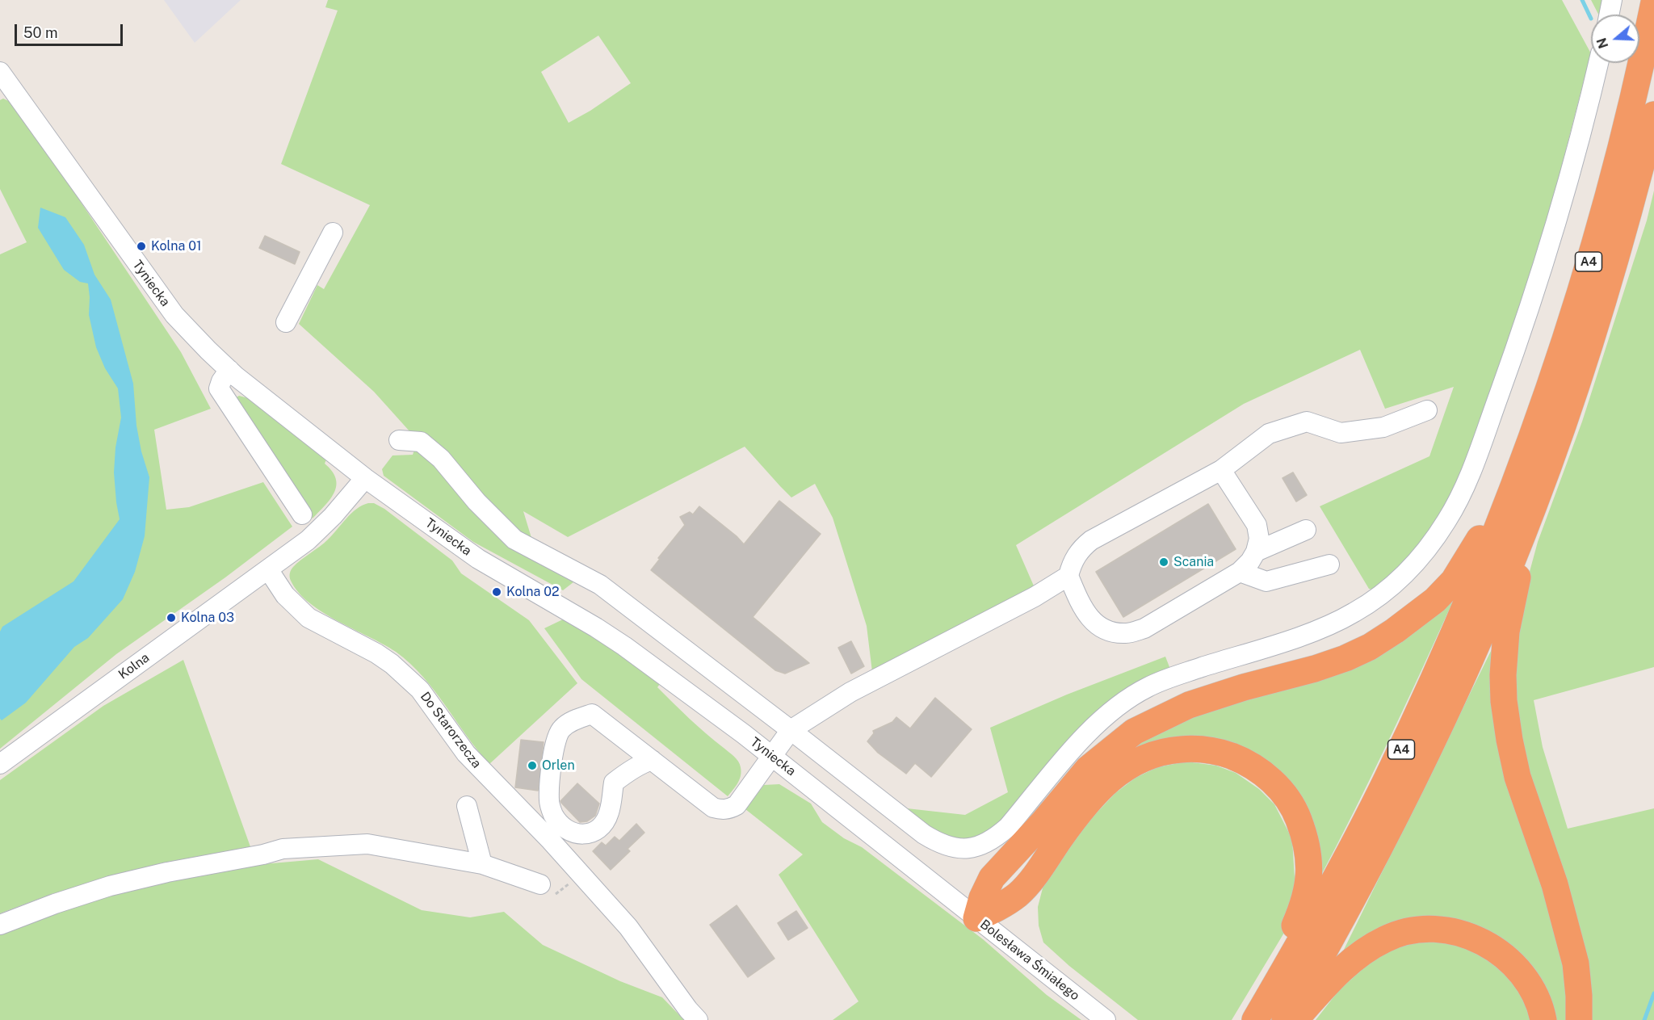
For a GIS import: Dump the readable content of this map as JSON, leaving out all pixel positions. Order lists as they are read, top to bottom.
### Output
{
  "streets": {
    "highway": ["A4"],
    "street": [
      "Tyniecka",
      "Kolna",
      "Do Starorzecza",
      "Bolesława Śmiałego"
    ]
  },
  "crossings": [
    ["Tyniecka", "Bolesława Śmiałego"],
    ["Kolna", "Do Starorzecza"]
  ],
  "places": [
    "Kolna 01",
    "Scania",
    "Kolna 02",
    "Kolna 03",
    "Orlen"
  ],
  "scale_bar": "50 m",
  "north": "left"
}
